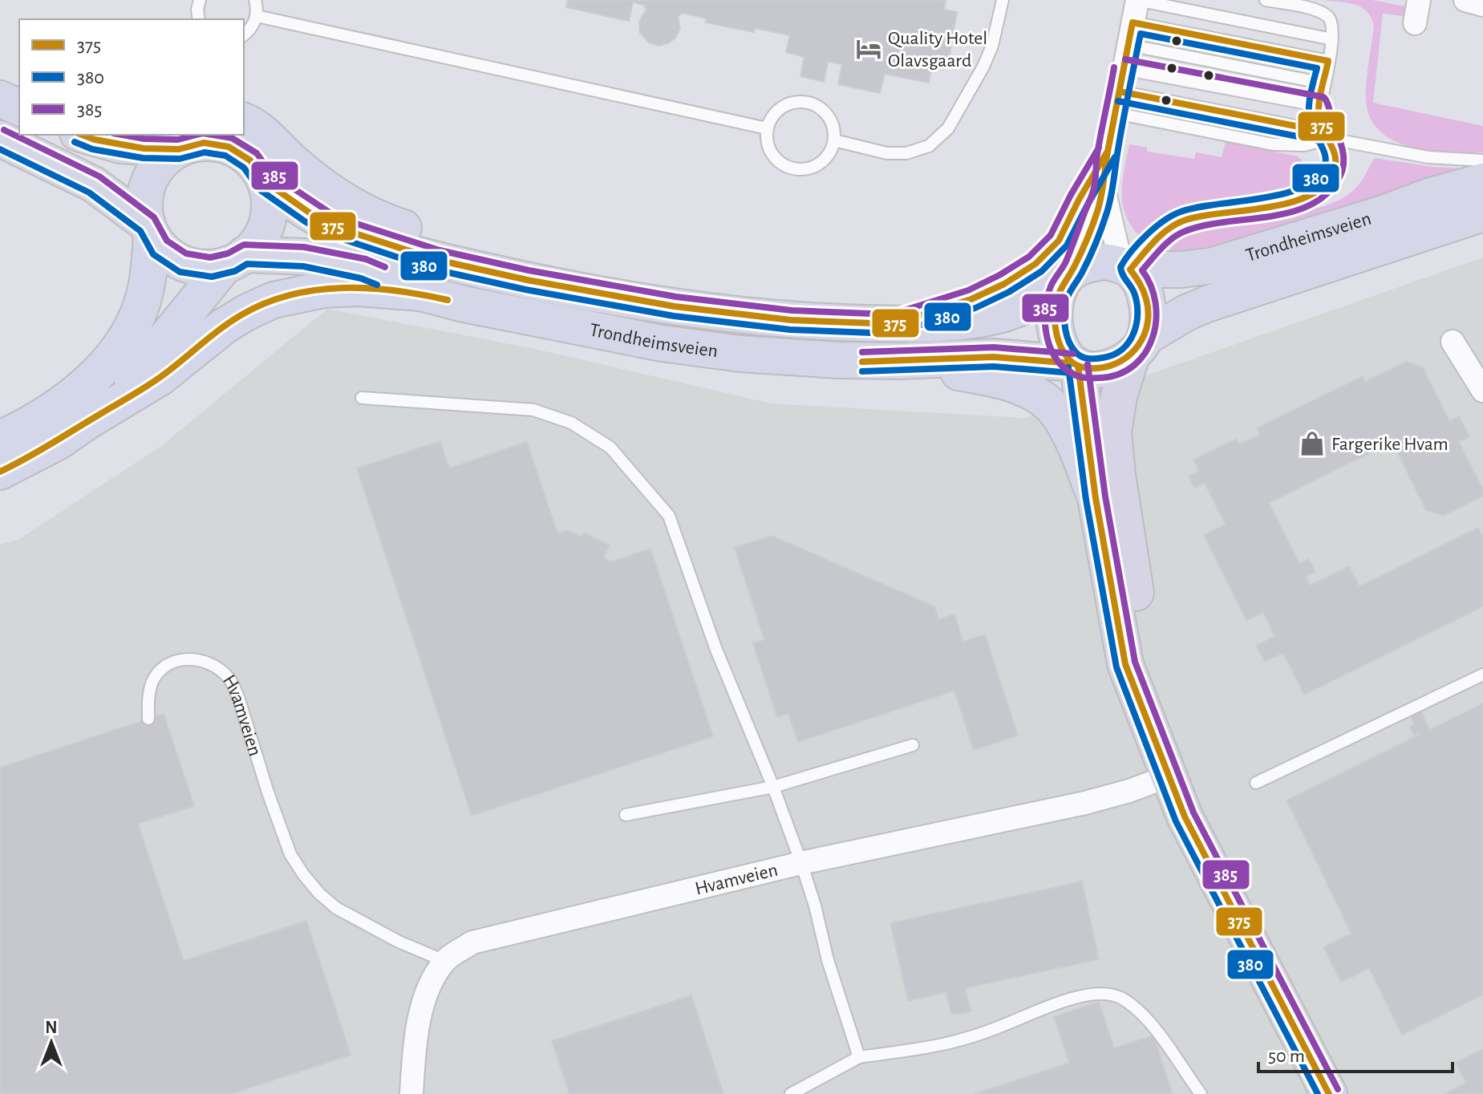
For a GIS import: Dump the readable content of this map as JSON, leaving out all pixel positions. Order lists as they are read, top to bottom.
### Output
{
  "streets": {
    "highway": ["Trondheimsveien"],
    "street": ["Hvamveien"]
  },
  "places": {
    "hotel": ["Quality Hotel Olavsgaard"],
    "shop": ["Fargerike Hvam"]
  },
  "lines": ["transit line 375", "transit line 380", "transit line 385"],
  "legend": ["375", "380", "385"],
  "scale_bar": "50 m",
  "north": "top"
}
